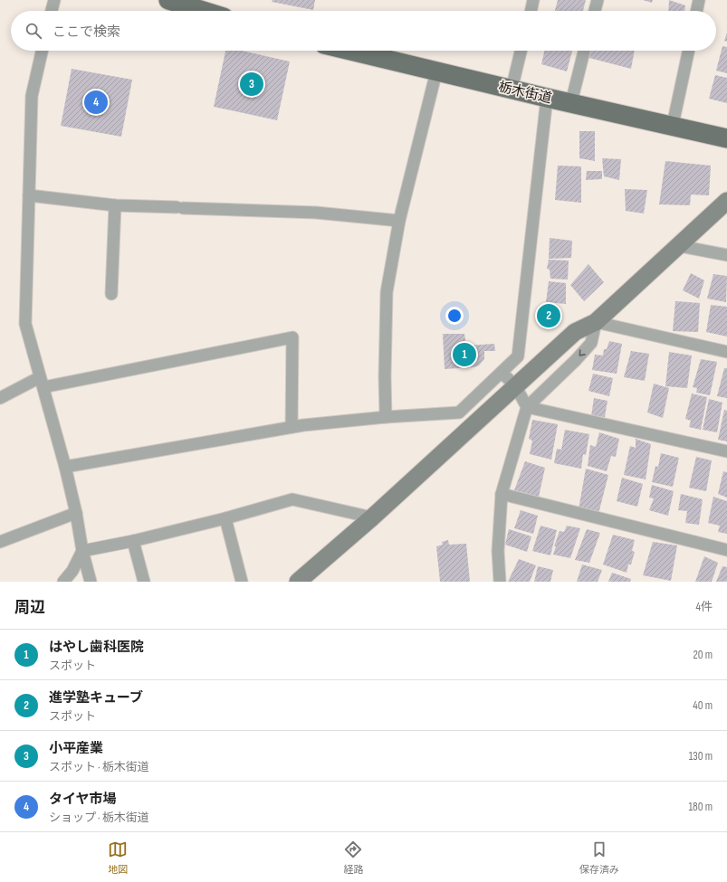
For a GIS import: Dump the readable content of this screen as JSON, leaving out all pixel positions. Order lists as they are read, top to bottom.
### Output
{
  "streets": {
    "main road": ["栃木街道"]
  },
  "page": {
    "search": "ここで検索",
    "pins": [
      "3",
      "4",
      "2",
      "1"
    ],
    "heading": ["周辺", "4件"],
    "list": [
      {
        "mark": "1",
        "name": "はやし歯科医院",
        "note": "スポット",
        "value": "20 m"
      },
      {
        "mark": "2",
        "name": "進学塾キューブ",
        "note": "スポット",
        "value": "40 m"
      },
      {
        "mark": "3",
        "name": "小平産業",
        "note": "スポット · 栃木街道",
        "value": "130 m"
      },
      {
        "mark": "4",
        "name": "タイヤ市場",
        "note": "ショップ · 栃木街道",
        "value": "180 m"
      }
    ],
    "nav": ["地図", "経路", "保存済み"]
  }
}
